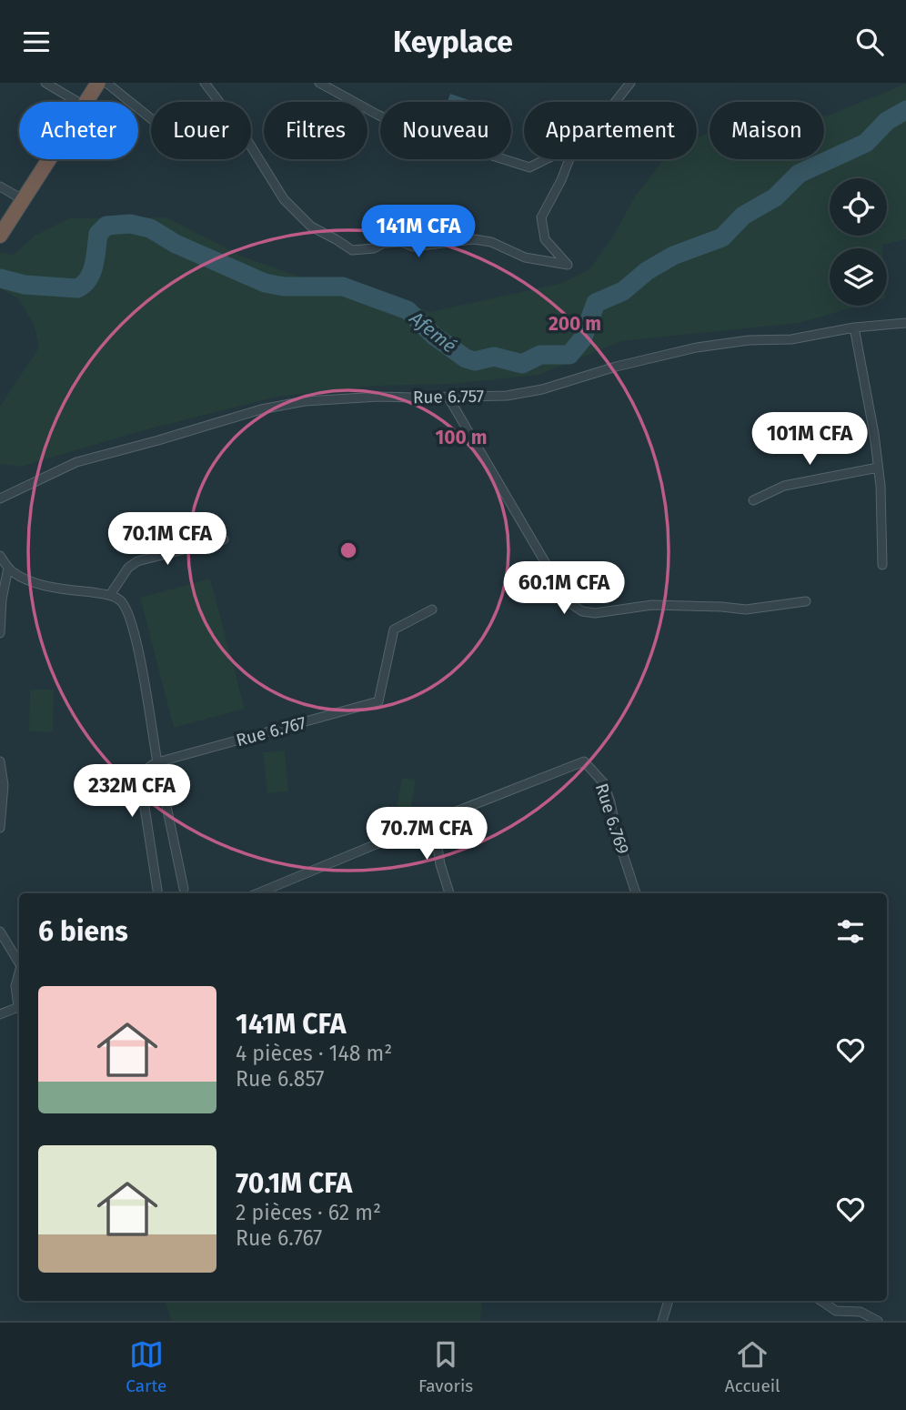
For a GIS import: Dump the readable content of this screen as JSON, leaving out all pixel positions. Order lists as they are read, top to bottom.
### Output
{
  "streets": {
    "street": ["Rue 6.757", "Rue 6.767", "Rue 6.769"]
  },
  "water": ["Afemé"],
  "page": {
    "header": "Keyplace",
    "chip": [
      "Acheter",
      "Louer",
      "Filtres",
      "Nouveau",
      "Appartement",
      "Maison"
    ],
    "price": [
      "141M CFA",
      "101M CFA",
      "70.1M CFA",
      "60.1M CFA",
      "232M CFA",
      "70.7M CFA"
    ],
    "heading": "6 biens",
    "list": [
      {
        "name": "141M CFA",
        "note": "4 pièces · 148 m² · Rue 6.857"
      },
      {
        "name": "70.1M CFA",
        "note": "2 pièces · 62 m² · Rue 6.767"
      }
    ],
    "tabs": ["Carte", "Favoris", "Accueil"]
  },
  "rings": ["200 m", "100 m"]
}
